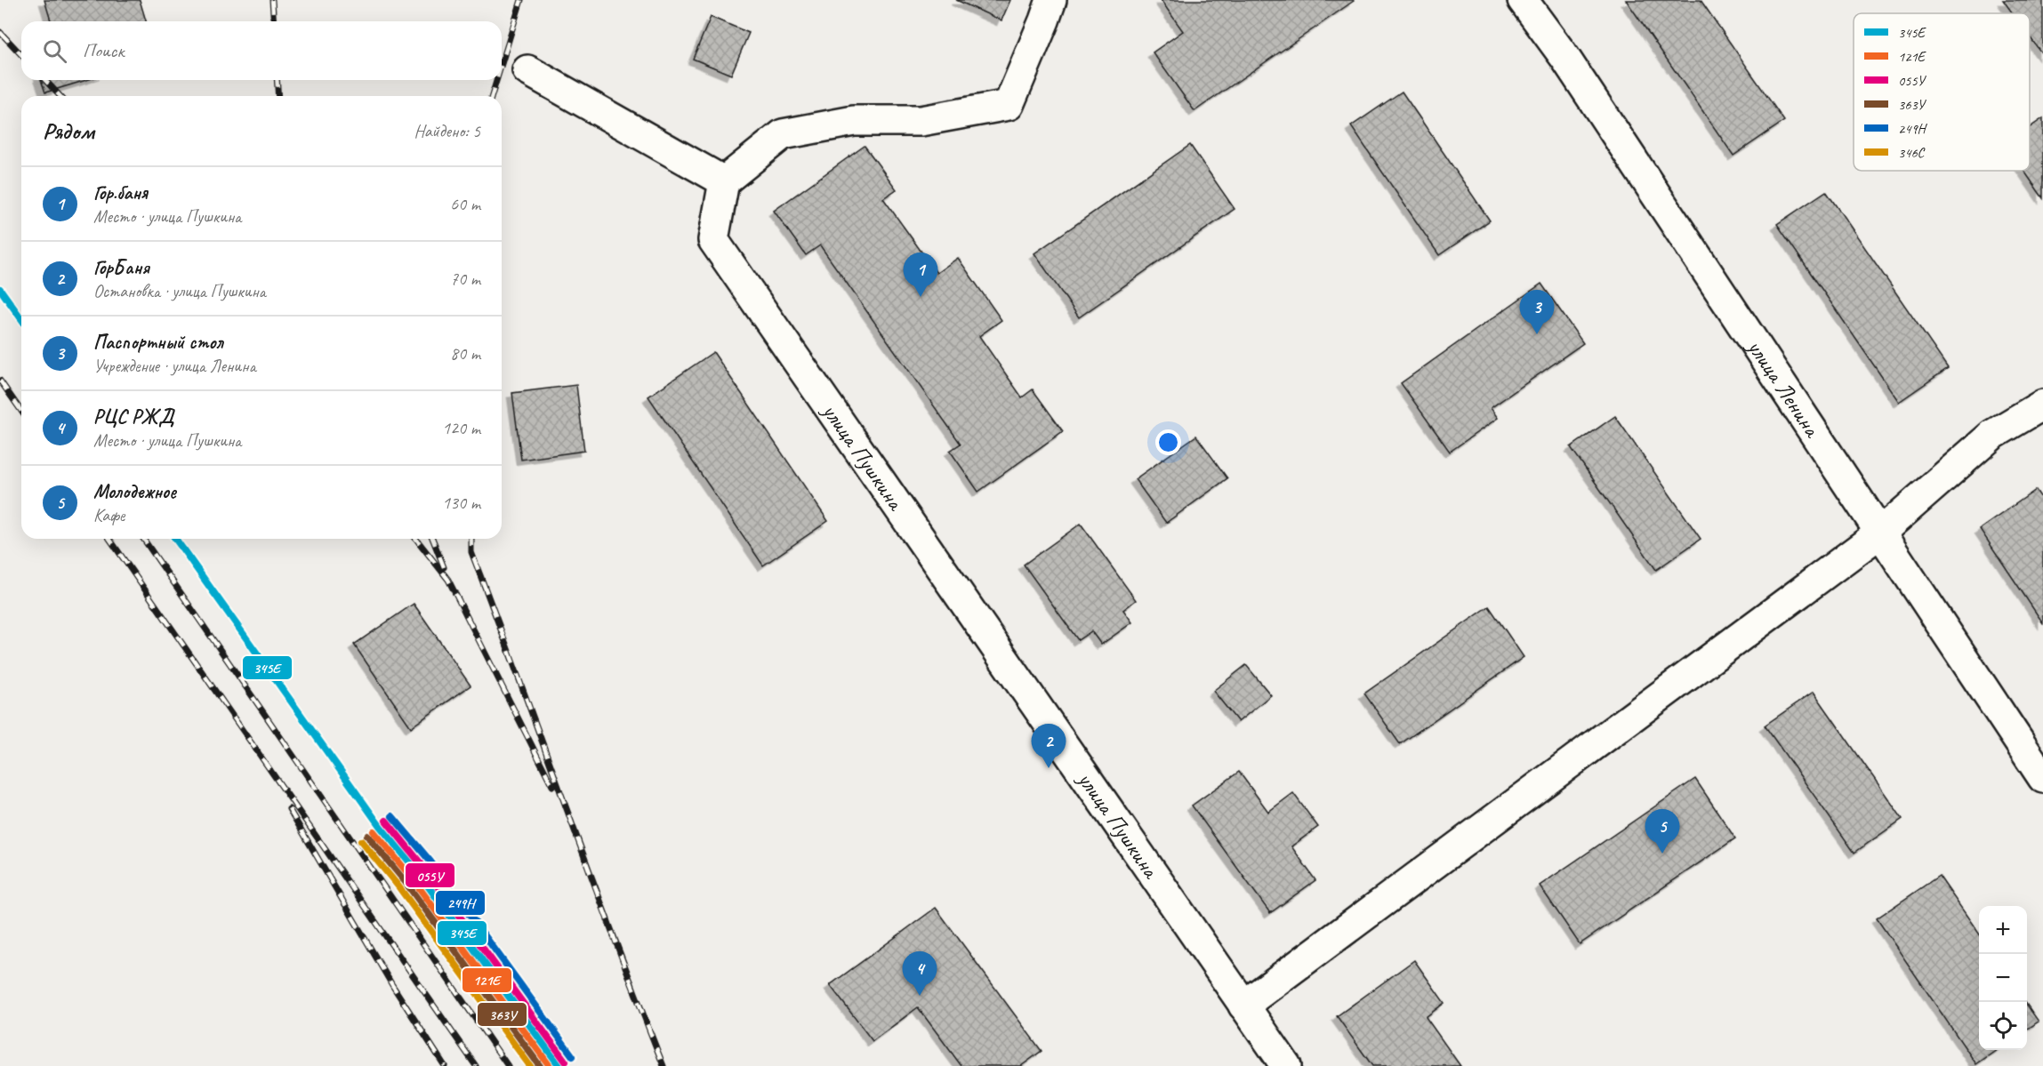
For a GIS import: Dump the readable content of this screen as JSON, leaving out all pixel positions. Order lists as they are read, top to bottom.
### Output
{
  "streets": {
    "street": ["улица Ленина", "улица Пушкина"]
  },
  "lines": [
    "transit line 345Е",
    "transit line 249Н",
    "transit line 055У",
    "transit line 121Е",
    "transit line 363У",
    "transit line 346С"
  ],
  "legend": [
    "345Е",
    "121Е",
    "055У",
    "363У",
    "249Н",
    "346С"
  ],
  "page": {
    "search": "Поиск",
    "heading": ["Рядом", "Найдено: 5"],
    "list": [
      {
        "mark": "1",
        "name": "Гор.баня",
        "note": "Место · улица Пушкина",
        "value": "60 m"
      },
      {
        "mark": "2",
        "name": "ГорБаня",
        "note": "Остановка · улица Пушкина",
        "value": "70 m"
      },
      {
        "mark": "3",
        "name": "Паспортный стол",
        "note": "Учреждение · улица Ленина",
        "value": "80 m"
      },
      {
        "mark": "4",
        "name": "РЦС РЖД",
        "note": "Место · улица Пушкина",
        "value": "120 m"
      },
      {
        "mark": "5",
        "name": "Молодежное",
        "note": "Кафе",
        "value": "130 m"
      }
    ],
    "pins": [
      "1",
      "3",
      "2",
      "5",
      "4"
    ],
    "map_buttons": ["+", "−"]
  }
}
